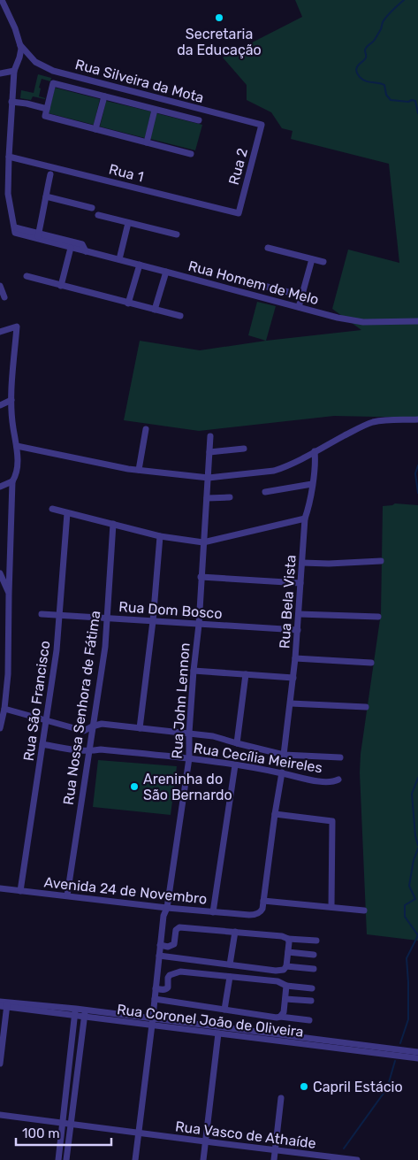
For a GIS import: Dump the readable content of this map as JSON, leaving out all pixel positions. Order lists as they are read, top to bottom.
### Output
{
  "streets": {
    "street": [
      "Rua Silveira da Mota",
      "Rua 2",
      "Rua 1",
      "Rua Homem de Melo",
      "Rua Bela Vista",
      "Rua Dom Bosco",
      "Rua São Francisco",
      "Rua John Lennon",
      "Rua Nossa Senhora de Fátima",
      "Rua Cecília Meireles",
      "Avenida 24 de Novembro",
      "Rua Coronel João de Oliveira",
      "Rua Vasco de Athaíde"
    ]
  },
  "crossings": [
    ["Rua Silveira da Mota", "Rua 2"],
    ["Rua 2", "Rua 1"],
    ["Rua Bela Vista", "Rua Dom Bosco"],
    ["Rua Bela Vista", "Rua Cecília Meireles"],
    ["Rua Dom Bosco", "Rua São Francisco"],
    ["Rua Dom Bosco", "Rua John Lennon"],
    ["Rua Dom Bosco", "Rua Nossa Senhora de Fátima"],
    ["Rua São Francisco", "Rua Cecília Meireles"],
    ["Rua São Francisco", "Avenida 24 de Novembro"],
    ["Rua John Lennon", "Rua Cecília Meireles"],
    ["Rua John Lennon", "Avenida 24 de Novembro"],
    ["Rua John Lennon", "Rua Coronel João de Oliveira"],
    ["Rua John Lennon", "Rua Vasco de Athaíde"],
    ["Rua Nossa Senhora de Fátima", "Rua Cecília Meireles"],
    ["Rua Nossa Senhora de Fátima", "Avenida 24 de Novembro"]
  ],
  "places": ["Secretaria da Educação", "Areninha do São Bernardo", "Capril Estácio"],
  "scale_bar": "100 m"
}
